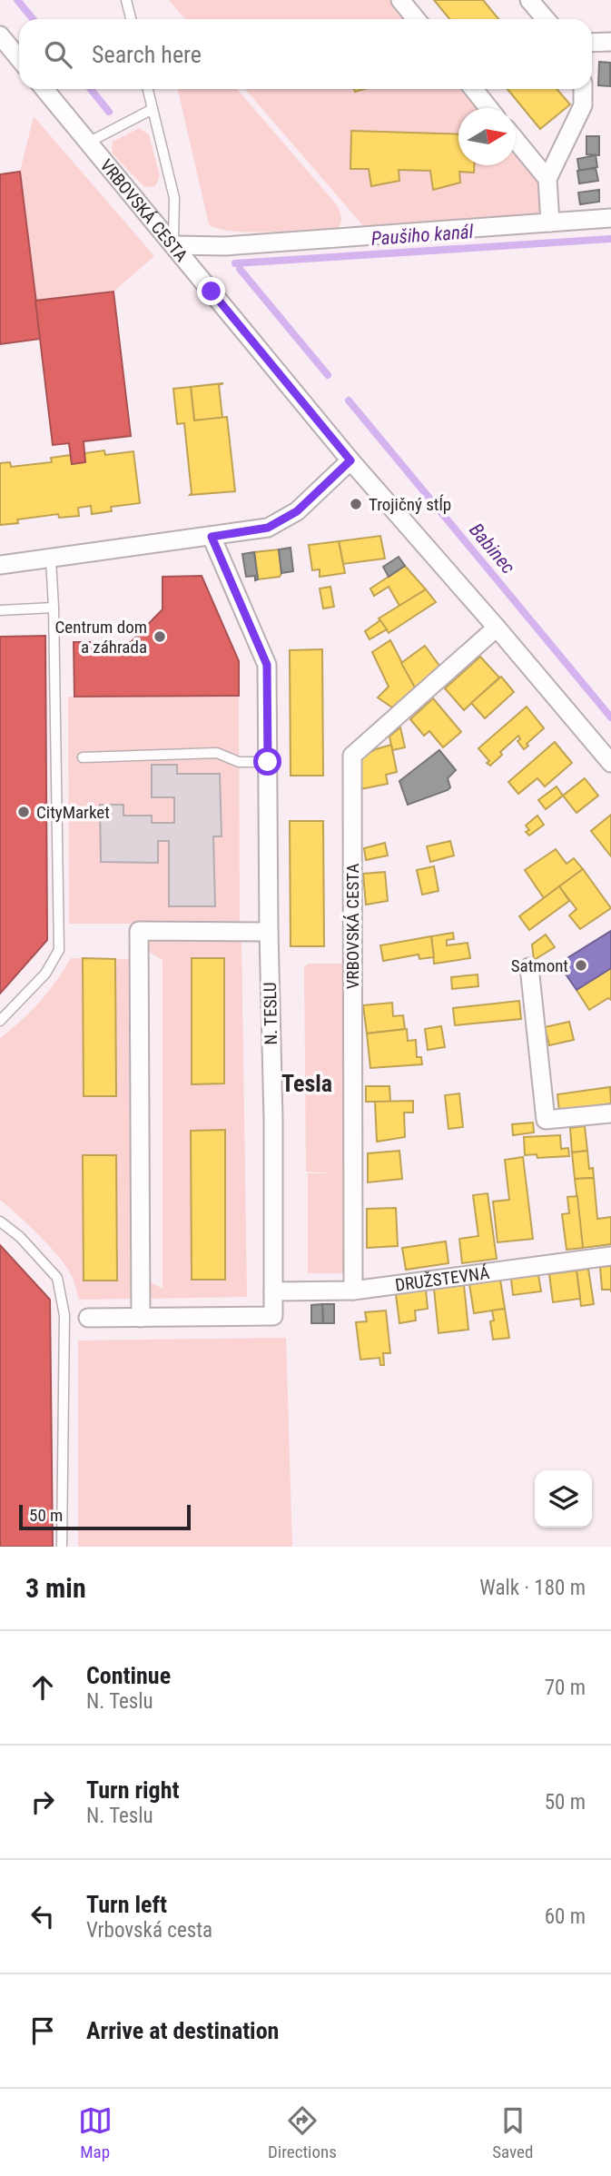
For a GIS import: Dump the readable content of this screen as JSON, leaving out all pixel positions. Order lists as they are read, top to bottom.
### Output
{
  "streets": {
    "street": ["VRBOVSKÁ CESTA", "N. TESLU", "DRUŽSTEVNÁ"]
  },
  "crossings": [
    ["VRBOVSKÁ CESTA", "DRUŽSTEVNÁ"],
    ["N. TESLU", "DRUŽSTEVNÁ"]
  ],
  "districts": ["Tesla"],
  "water": ["Paušiho kanál", "Babinec"],
  "places": [
    "Trojičný stĺp",
    "Centrum dom a záhrada",
    "CityMarket",
    "Satmont"
  ],
  "scale_bar": "50 m",
  "north": "right",
  "page": {
    "search": "Search here",
    "scale": "50 m",
    "heading": ["3 min", "Walk · 180 m"],
    "list": [
      ["Continue", "N. Teslu", "70 m"],
      ["Turn right", "N. Teslu", "50 m"],
      ["Turn left", "Vrbovská cesta", "60 m"],
      "Arrive at destination"
    ],
    "nav": ["Map", "Directions", "Saved"]
  }
}
